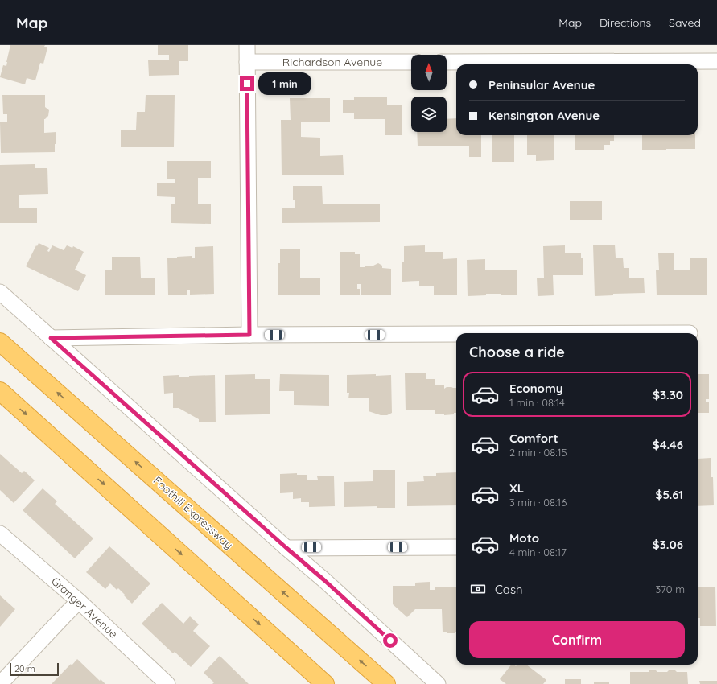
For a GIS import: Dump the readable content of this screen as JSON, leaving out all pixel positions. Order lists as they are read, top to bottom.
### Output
{
  "streets": {
    "highway": ["Foothill Expressway"],
    "street": ["Richardson Avenue", "Granger Avenue"]
  },
  "scale_bar": "20 m",
  "north": "top",
  "page": {
    "header": "Map",
    "nav": ["Map", "Directions", "Saved"],
    "banner": ["Peninsular Avenue", "Kensington Avenue"],
    "bubble": "1 min",
    "heading": "Choose a ride",
    "list": [
      {
        "name": "Economy",
        "note": "1 min · 08:14",
        "value": "$3.30"
      },
      {
        "name": "Comfort",
        "note": "2 min · 08:15",
        "value": "$4.46"
      },
      {
        "name": "XL",
        "note": "3 min · 08:16",
        "value": "$5.61"
      },
      {
        "name": "Moto",
        "note": "4 min · 08:17",
        "value": "$3.06"
      }
    ],
    "pay": ["Cash", "370 m"],
    "buttons": "Confirm",
    "scale": "20 m"
  }
}
